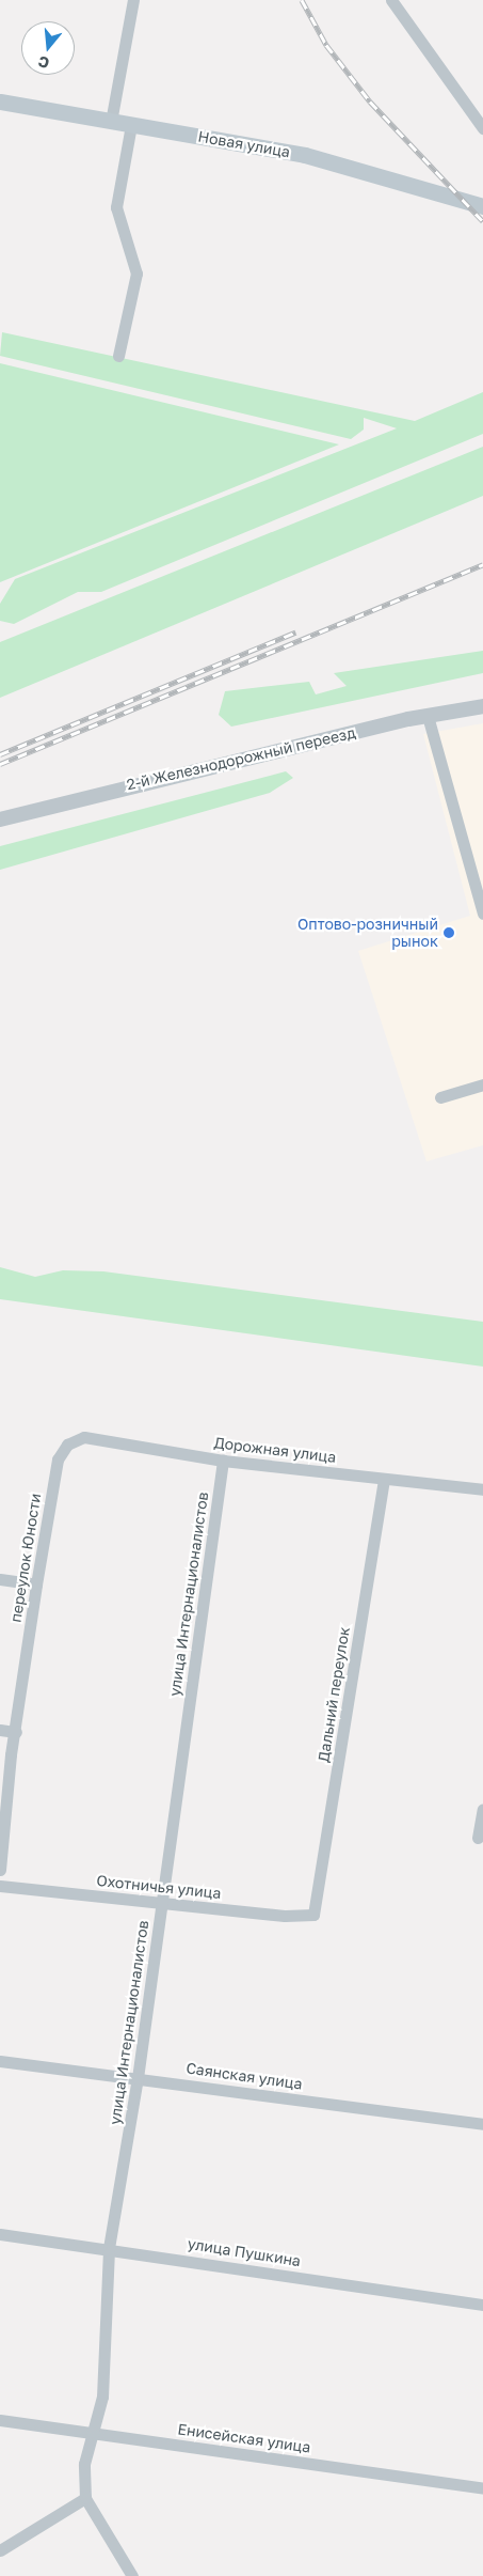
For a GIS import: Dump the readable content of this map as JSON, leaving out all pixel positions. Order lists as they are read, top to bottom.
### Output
{
  "streets": {
    "main road": ["Новая улица"],
    "street": [
      "2-й Железнодорожный переезд",
      "Дорожная улица",
      "переулок Юности",
      "улица Интернационалистов",
      "Дальний переулок",
      "Охотничья улица",
      "Саянская улица",
      "улица Пушкина",
      "Енисейская улица"
    ]
  },
  "crossings": [
    ["Дорожная улица", "переулок Юности"],
    ["Дорожная улица", "улица Интернационалистов"],
    ["Дорожная улица", "Дальний переулок"],
    ["улица Интернационалистов", "Охотничья улица"],
    ["улица Интернационалистов", "Саянская улица"],
    ["улица Интернационалистов", "улица Пушкина"],
    ["улица Интернационалистов", "Енисейская улица"],
    ["Дальний переулок", "Охотничья улица"]
  ],
  "places": ["Оптово-розничный рынок"],
  "north": "bottom"
}
